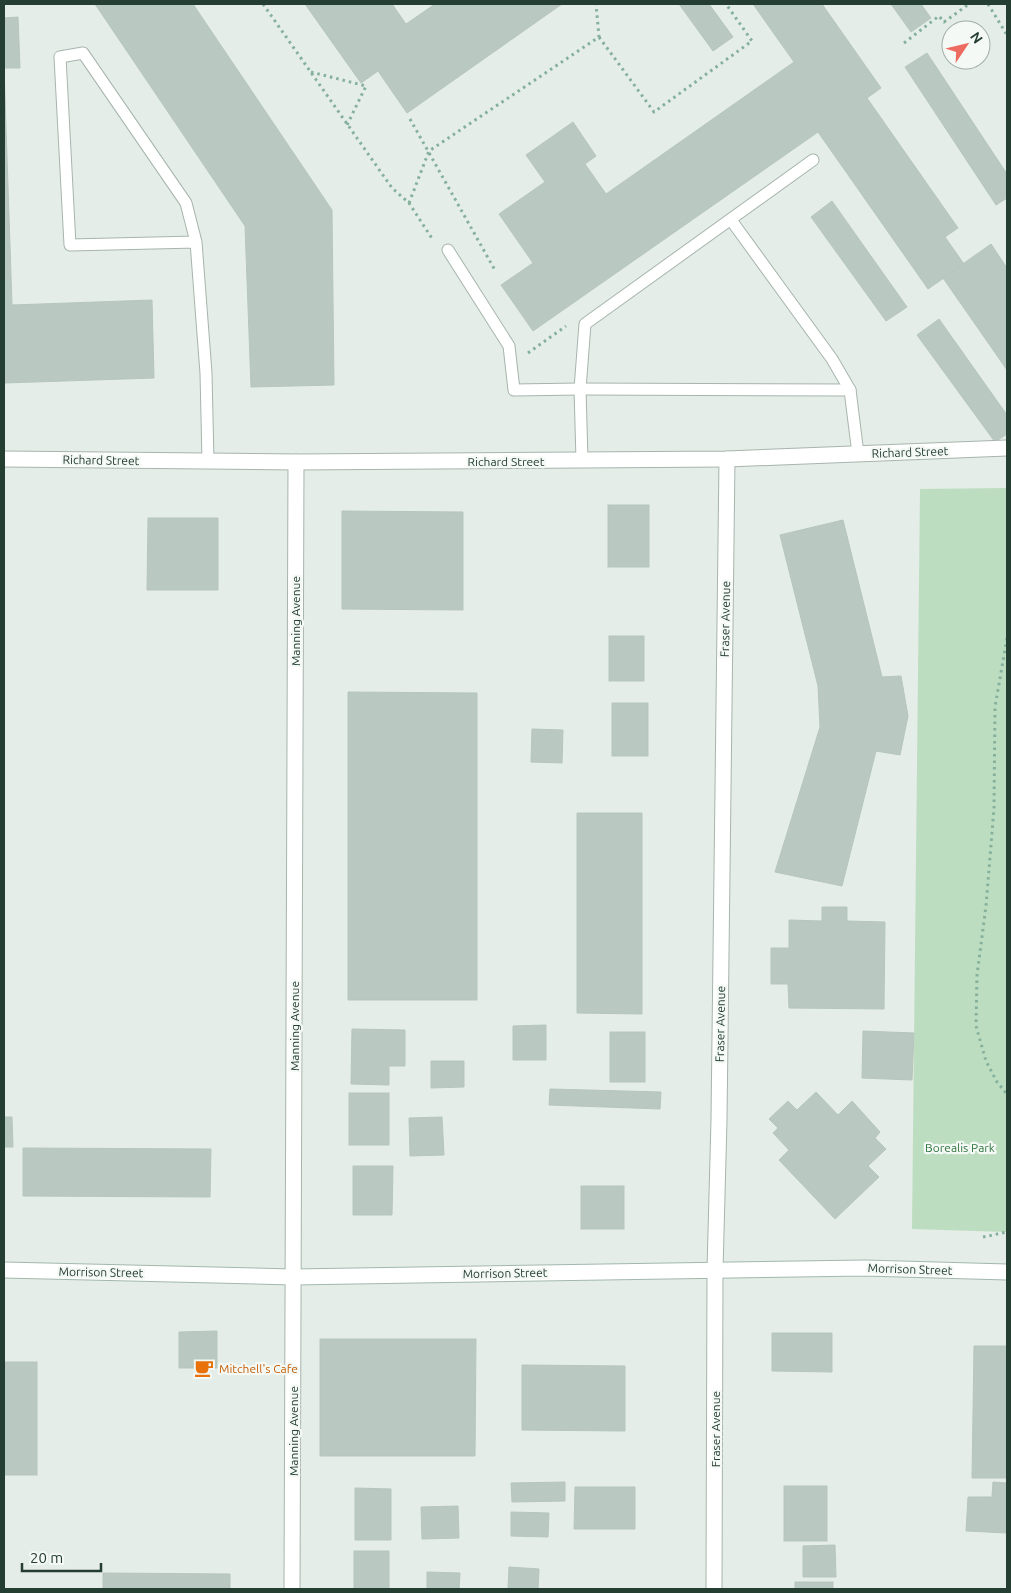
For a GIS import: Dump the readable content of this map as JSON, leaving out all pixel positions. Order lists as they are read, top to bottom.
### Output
{
  "streets": {
    "street": [
      "Richard Street",
      "Fraser Avenue",
      "Manning Avenue",
      "Morrison Street"
    ]
  },
  "crossings": [
    ["Richard Street", "Fraser Avenue"],
    ["Richard Street", "Manning Avenue"],
    ["Fraser Avenue", "Morrison Street"],
    ["Manning Avenue", "Morrison Street"]
  ],
  "parks": ["Borealis Park"],
  "places": {
    "cafe": ["Mitchell's Cafe"]
  },
  "scale_bar": "20 m",
  "north": "top right"
}
